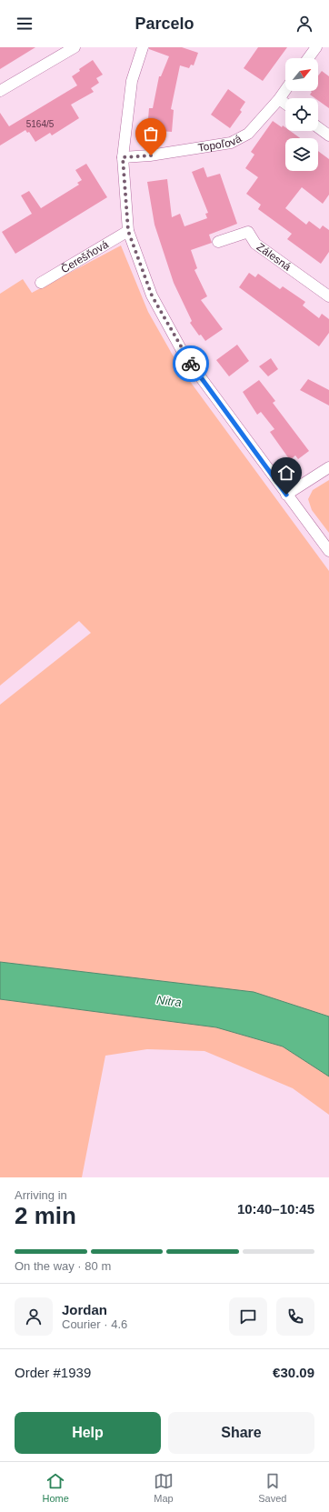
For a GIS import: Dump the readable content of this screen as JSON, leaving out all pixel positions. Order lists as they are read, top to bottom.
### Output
{
  "streets": {
    "street": ["Topoľová", "Zálesná", "Čerešňová"]
  },
  "water": ["Nitra"],
  "house_numbers": ["5164/5"],
  "north": "top right",
  "page": {
    "header": "Parcelo",
    "heading": ["2 min", "Arriving in", "10:40–10:45"],
    "panel": [
      "Jordan",
      "Courier · 4.6",
      "Order #1939",
      "€30.09"
    ],
    "bar": "On the way · 80 m",
    "buttons": ["Help", "Share"],
    "tabs": ["Home", "Map", "Saved"]
  }
}
